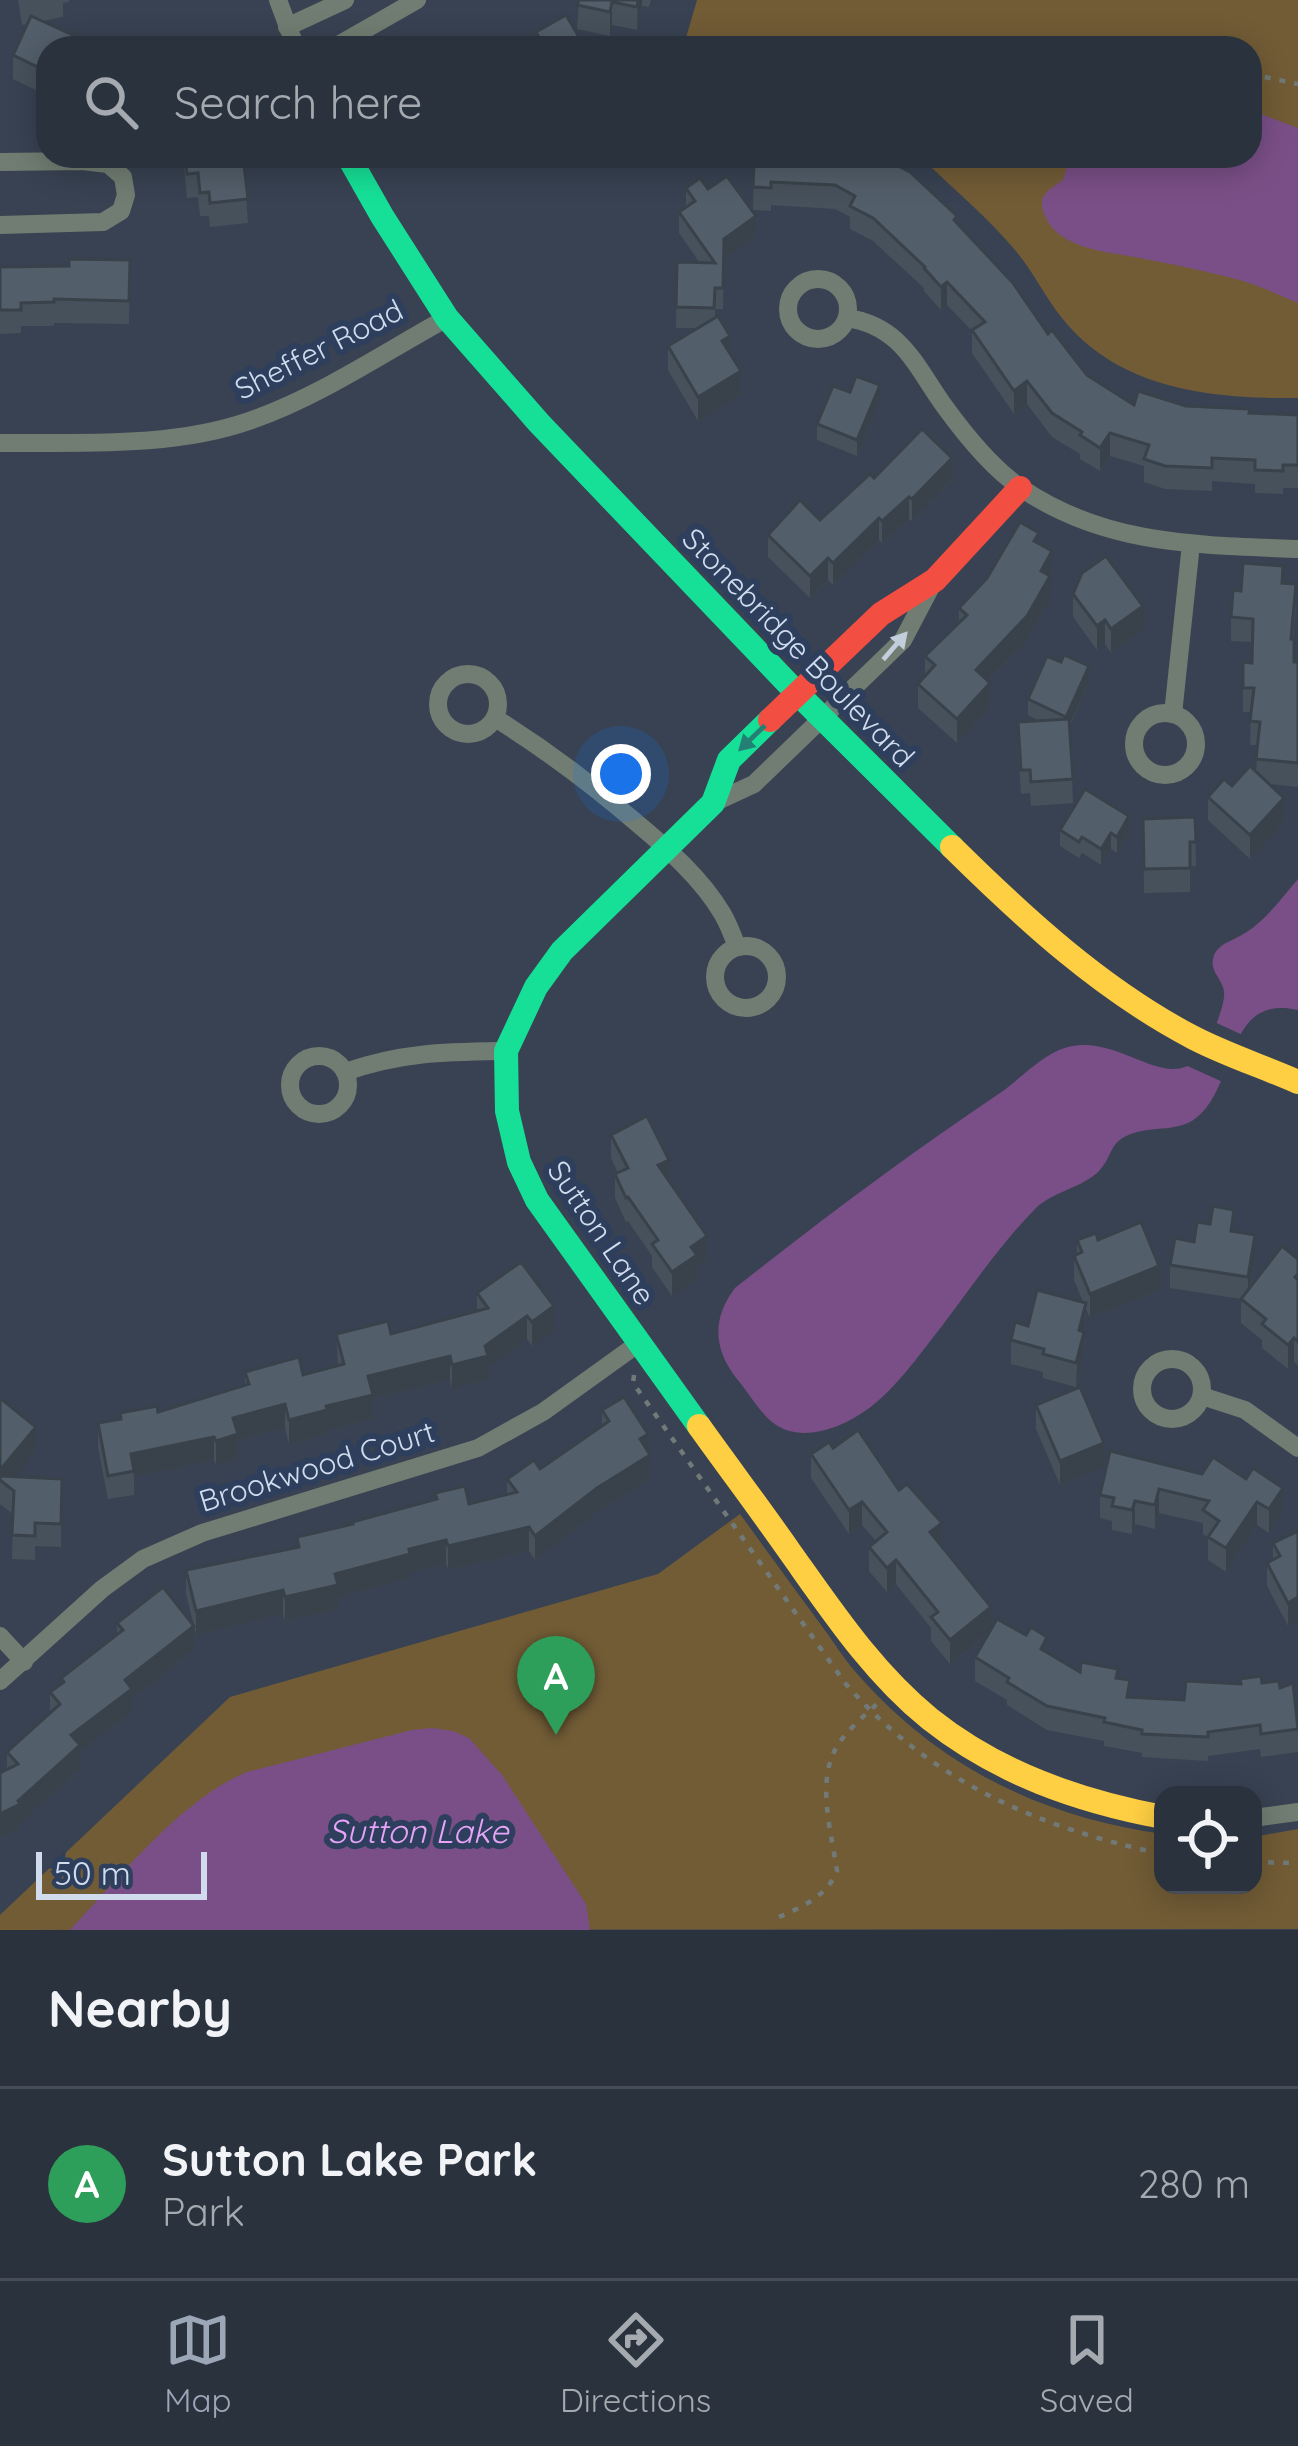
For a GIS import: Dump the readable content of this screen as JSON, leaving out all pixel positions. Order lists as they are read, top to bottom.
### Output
{
  "streets": {
    "street": [
      "Sheffer Road",
      "Stonebridge Boulevard",
      "Sutton Lane",
      "Brookwood Court"
    ]
  },
  "crossings": [
    ["Sheffer Road", "Stonebridge Boulevard"],
    ["Stonebridge Boulevard", "Sutton Lane"],
    ["Sutton Lane", "Brookwood Court"]
  ],
  "water": ["Sutton Lake"],
  "scale_bar": "50 m",
  "page": {
    "search": "Search here",
    "pins": "A",
    "scale": "50 m",
    "heading": "Nearby",
    "list": [
      {
        "mark": "A",
        "name": "Sutton Lake Park",
        "note": "Park",
        "value": "280 m"
      }
    ],
    "nav": ["Map", "Directions", "Saved"]
  }
}
